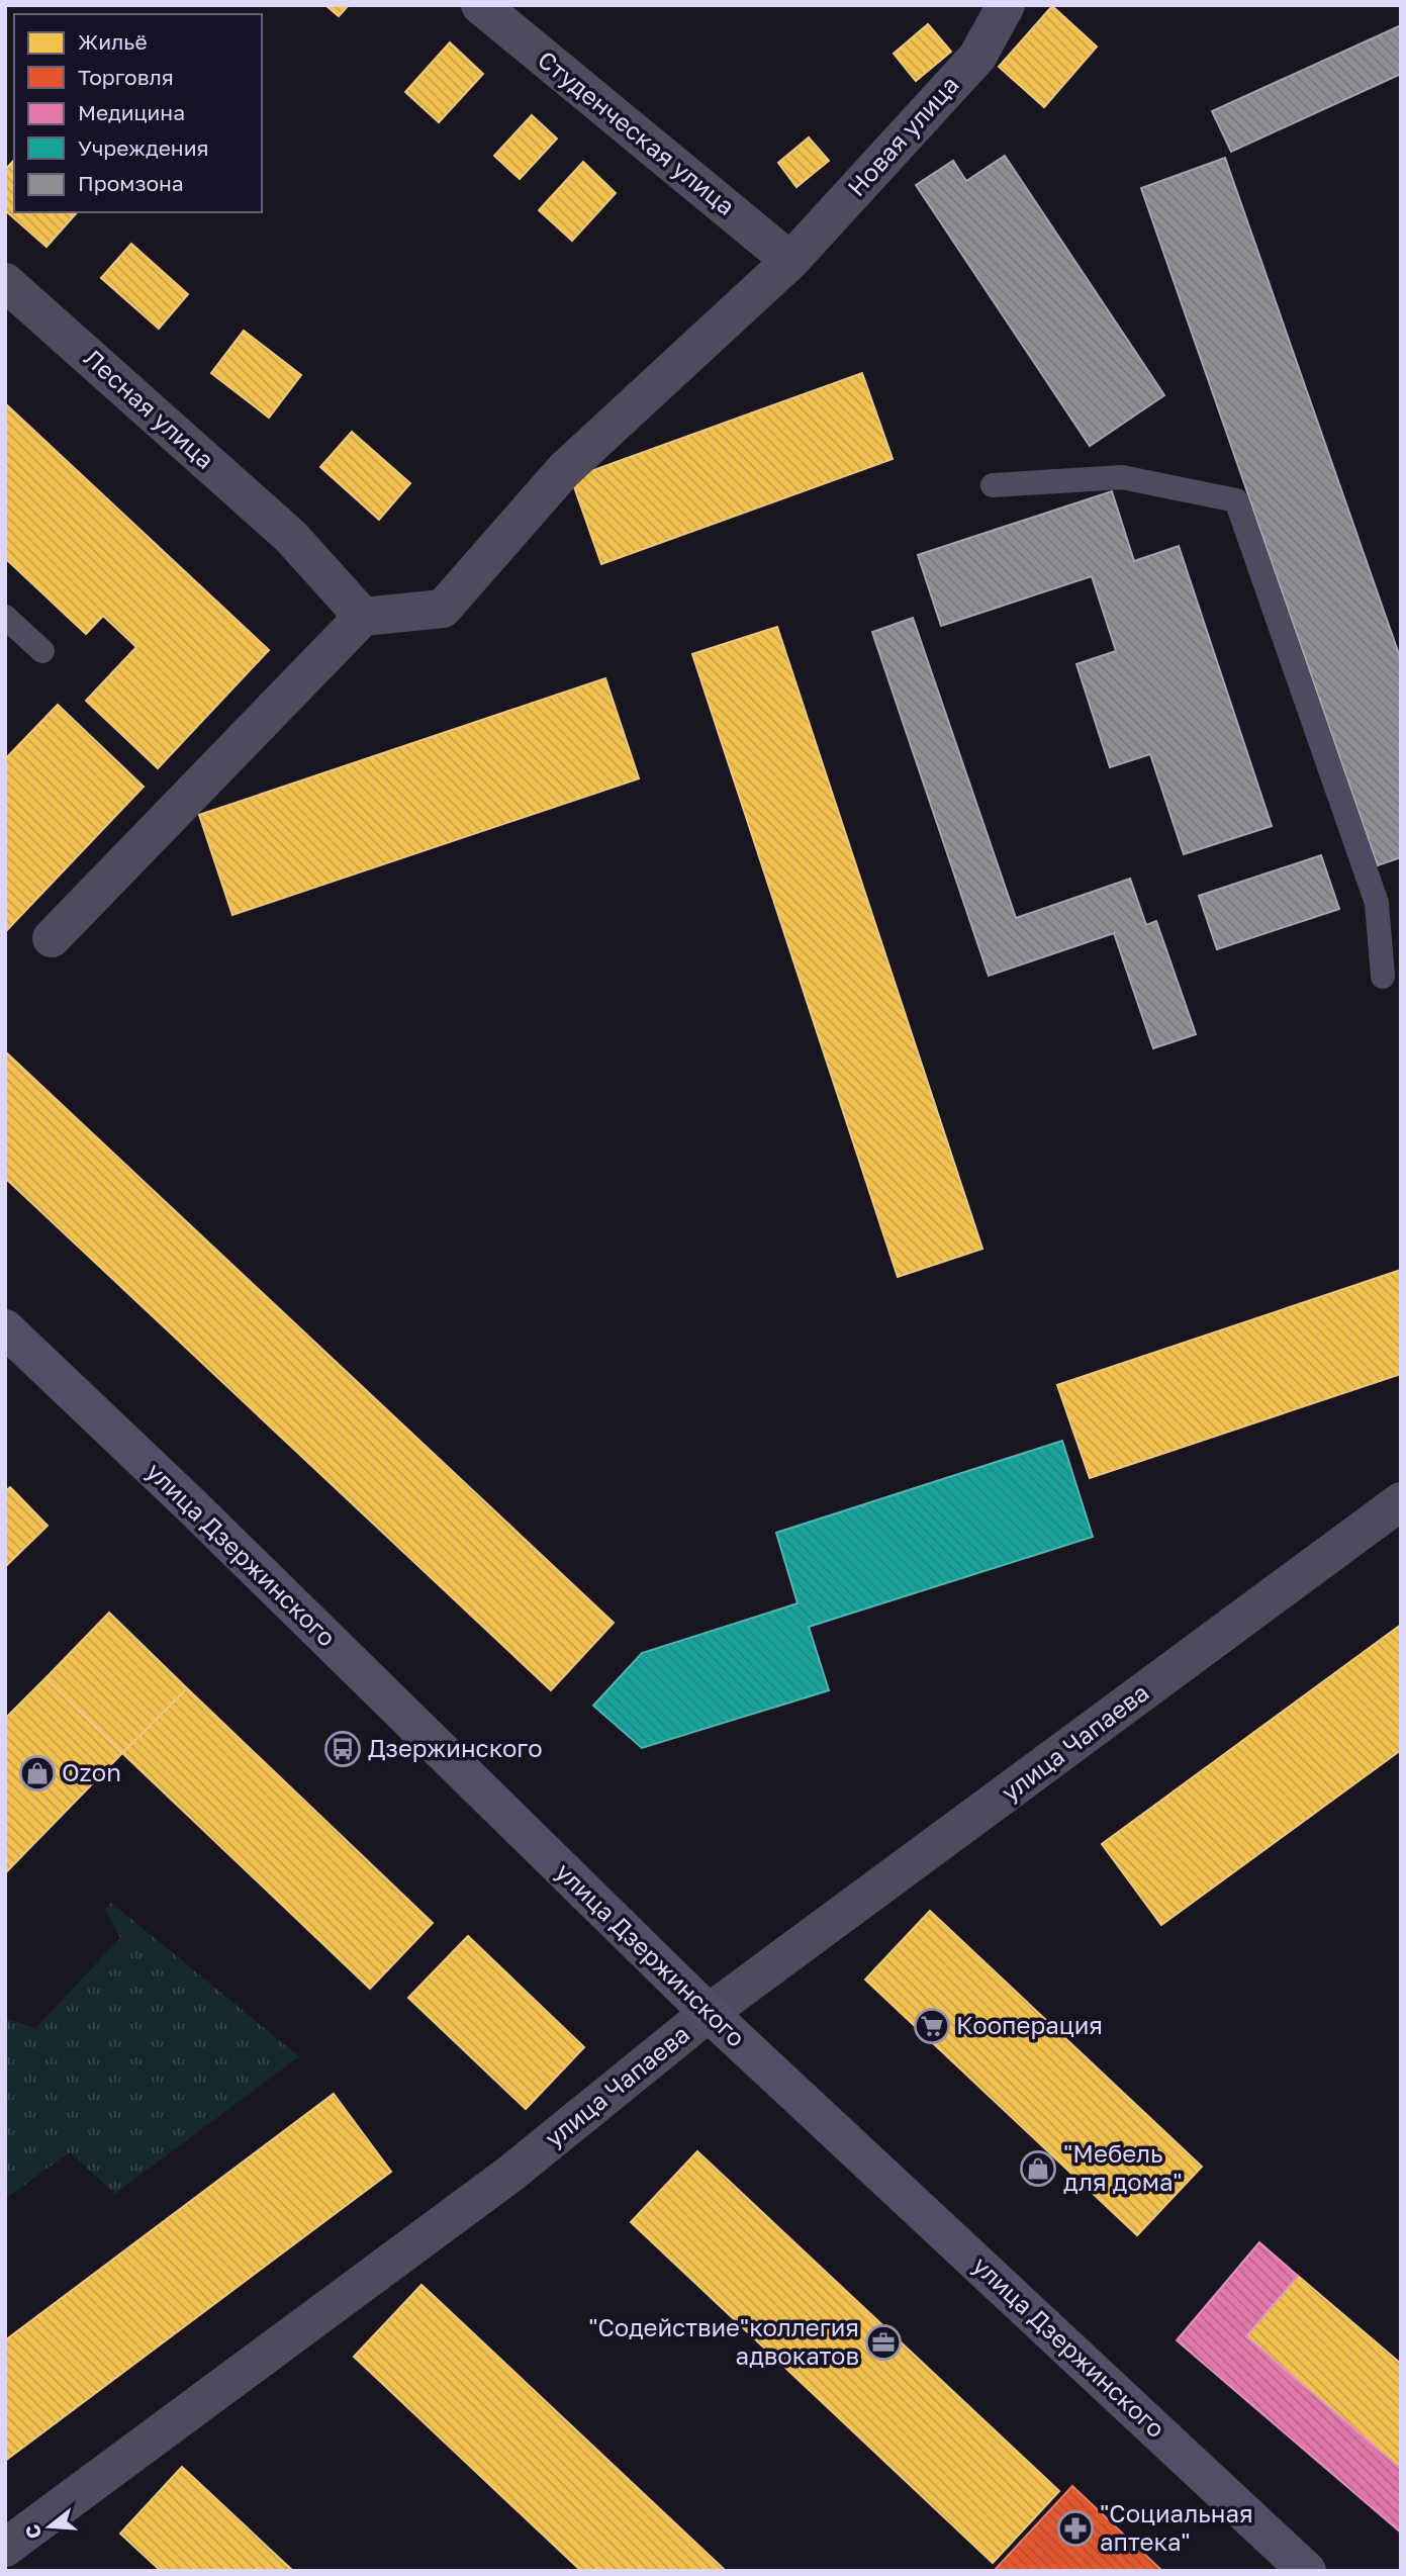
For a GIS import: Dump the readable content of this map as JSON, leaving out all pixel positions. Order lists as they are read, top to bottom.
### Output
{
  "streets": {
    "main road": ["улица Дзержинского"],
    "street": [
      "Студенческая улица",
      "Новая улица",
      "Лесная улица",
      "улица Чапаева"
    ]
  },
  "crossings": [
    ["Студенческая улица", "Новая улица"],
    ["Новая улица", "Лесная улица"],
    ["улица Дзержинского", "улица Чапаева"]
  ],
  "places": {
    "bus stop": ["Дзержинского"],
    "shop": ["Ozon", "\"Мебель для дома\""],
    "supermarket": ["Кооперация"],
    "office": ["\"Содействие\"коллегия адвокатов"],
    "pharmacy": ["\"Социальная аптека\""]
  },
  "legend": [
    "Жильё",
    "Торговля",
    "Медицина",
    "Учреждения",
    "Промзона"
  ],
  "north": "left"
}
